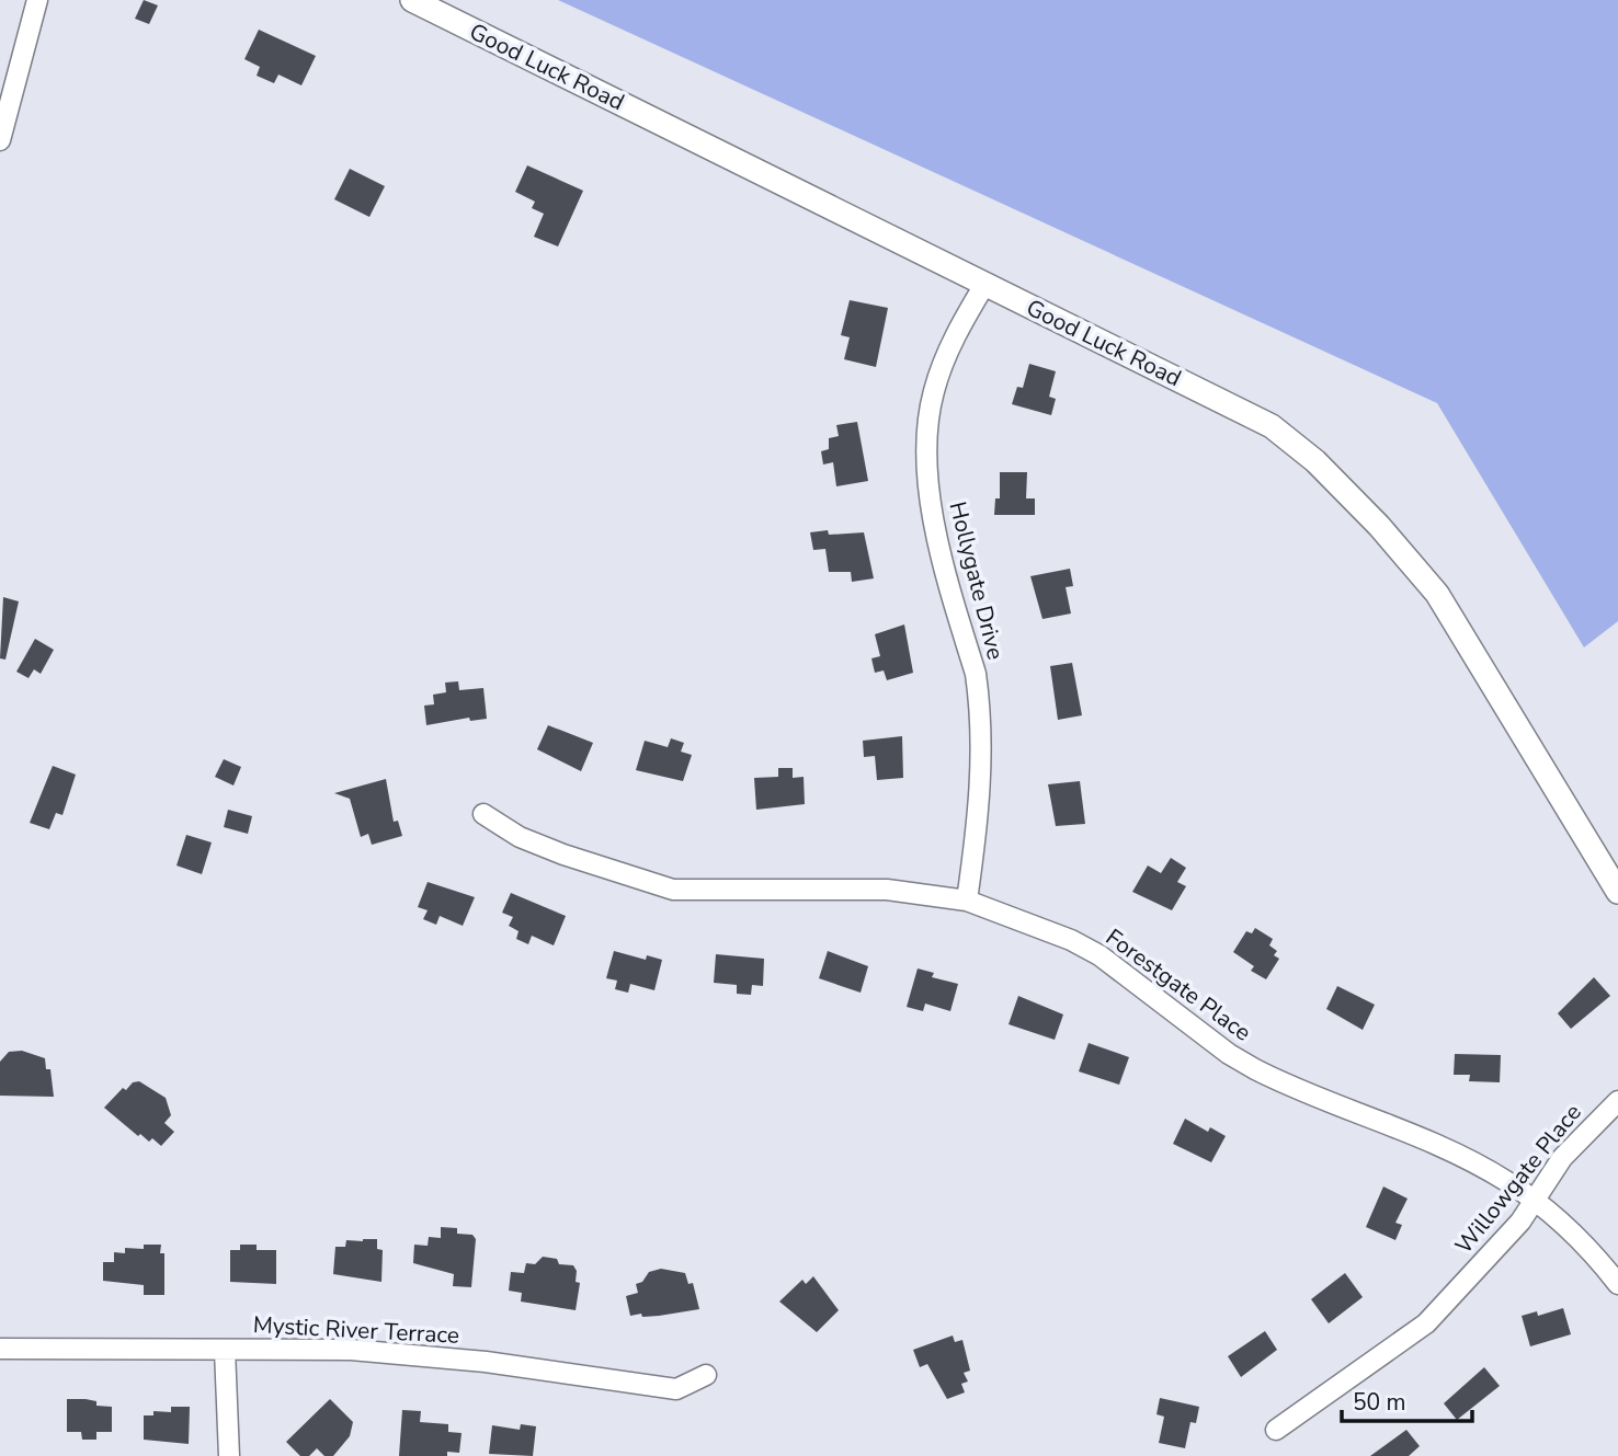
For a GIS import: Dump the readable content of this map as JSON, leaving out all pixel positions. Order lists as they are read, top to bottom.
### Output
{
  "streets": {
    "street": [
      "Good Luck Road",
      "Hollygate Drive",
      "Forestgate Place",
      "Willowgate Place",
      "Mystic River Terrace"
    ]
  },
  "crossings": [
    ["Good Luck Road", "Hollygate Drive"],
    ["Hollygate Drive", "Forestgate Place"],
    ["Forestgate Place", "Willowgate Place"]
  ],
  "scale_bar": "50 m"
}
